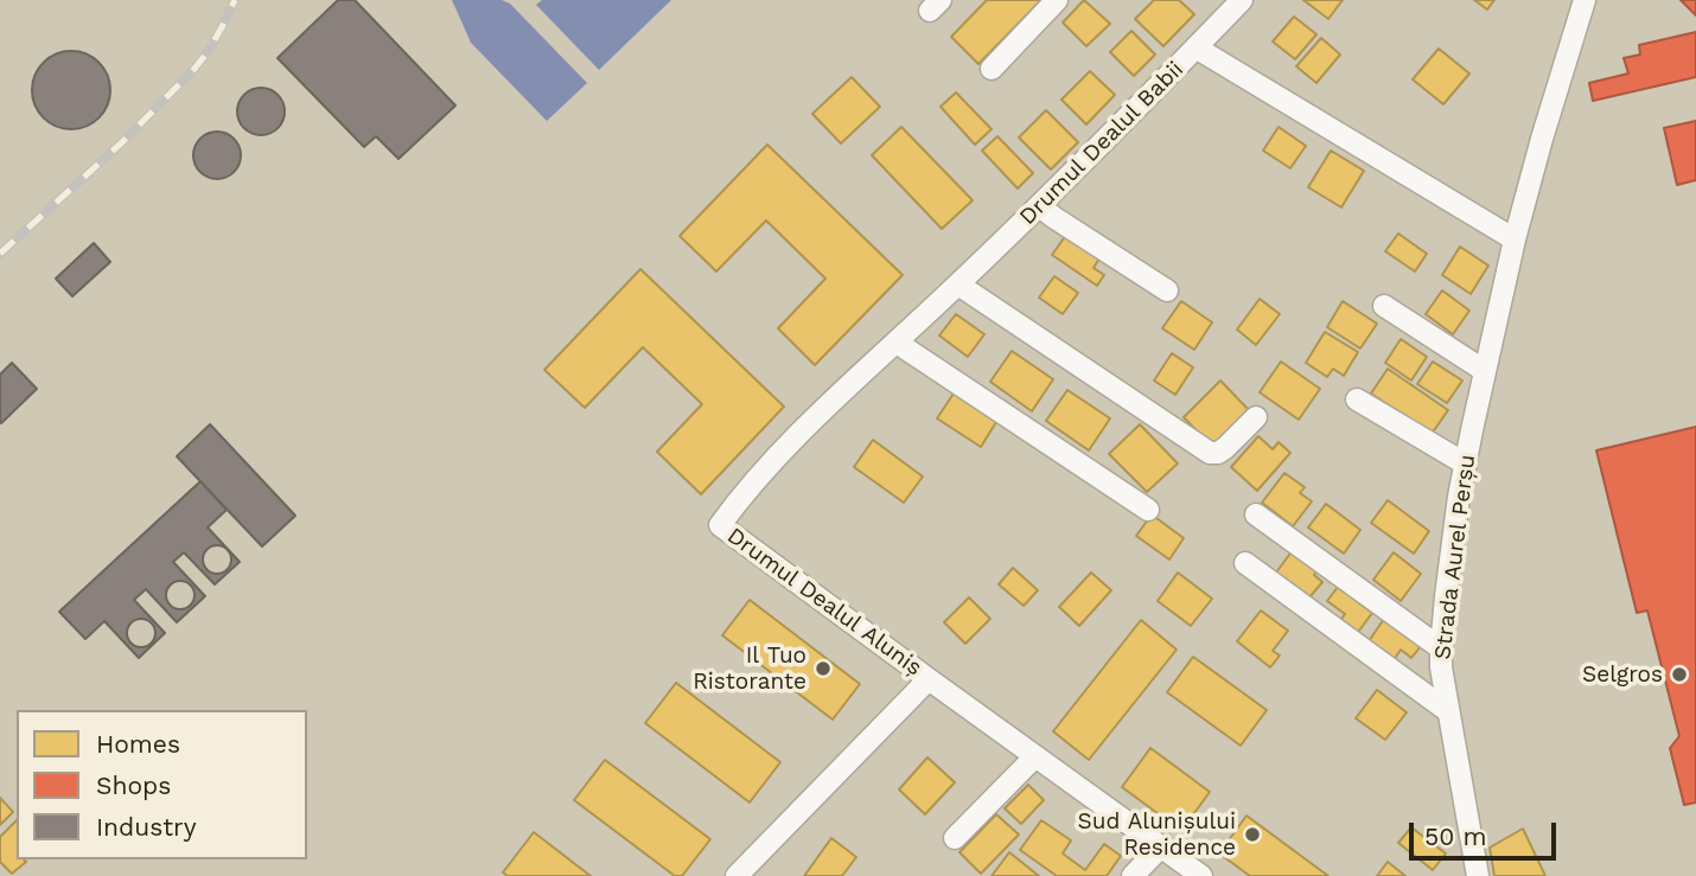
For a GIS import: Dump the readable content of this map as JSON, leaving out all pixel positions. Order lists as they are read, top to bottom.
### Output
{
  "streets": {
    "street": ["Drumul Dealul Babii", "Strada Aurel Perșu", "Drumul Dealul Aluniș"]
  },
  "crossings": [
    ["Drumul Dealul Babii", "Drumul Dealul Aluniș"]
  ],
  "places": ["Il Tuo Ristorante", "Selgros", "Sud Alunișului Residence"],
  "legend": ["Homes", "Shops", "Industry"],
  "scale_bar": "50 m"
}
